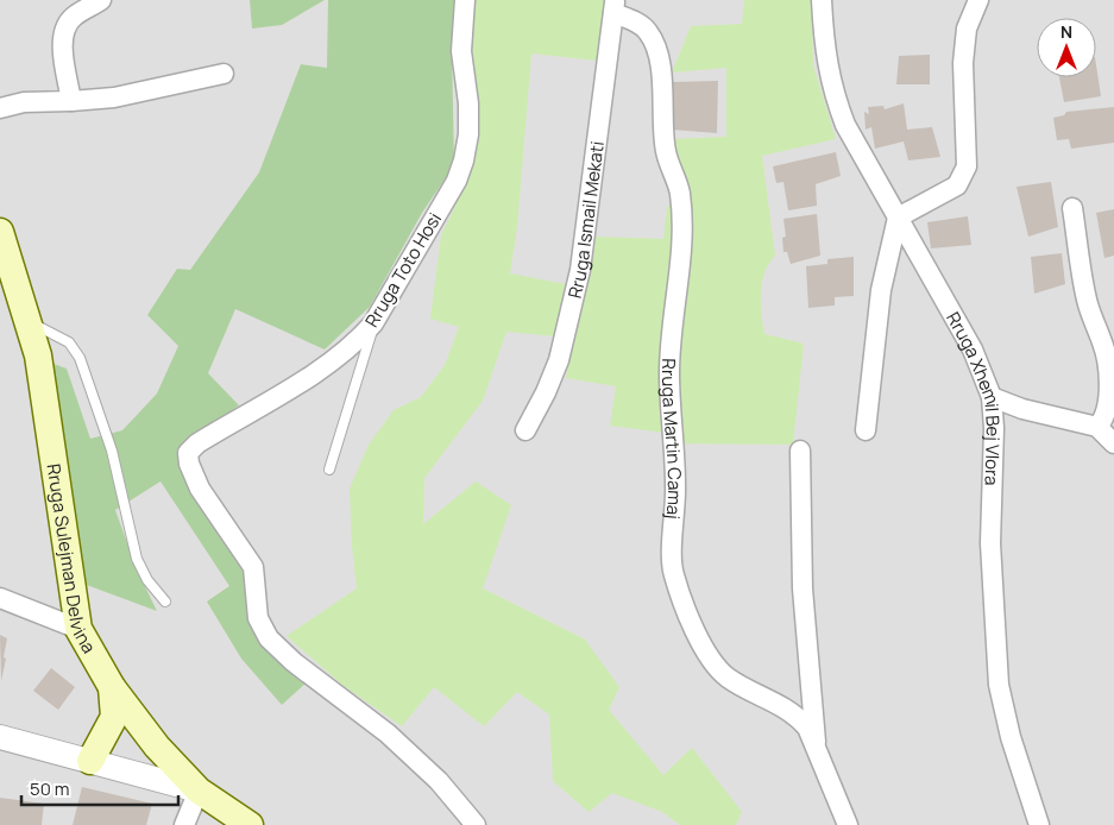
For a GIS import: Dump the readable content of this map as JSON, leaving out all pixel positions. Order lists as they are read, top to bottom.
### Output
{
  "streets": {
    "main road": ["Rruga Sulejman Delvina"],
    "street": [
      "Rruga Ismail Mekati",
      "Rruga Toto Hosi",
      "Rruga Xhemil Bej Vlora",
      "Rruga Martin Camaj"
    ]
  },
  "crossings": [
    ["Rruga Ismail Mekati", "Rruga Martin Camaj"]
  ],
  "scale_bar": "50 m",
  "north": "top"
}
